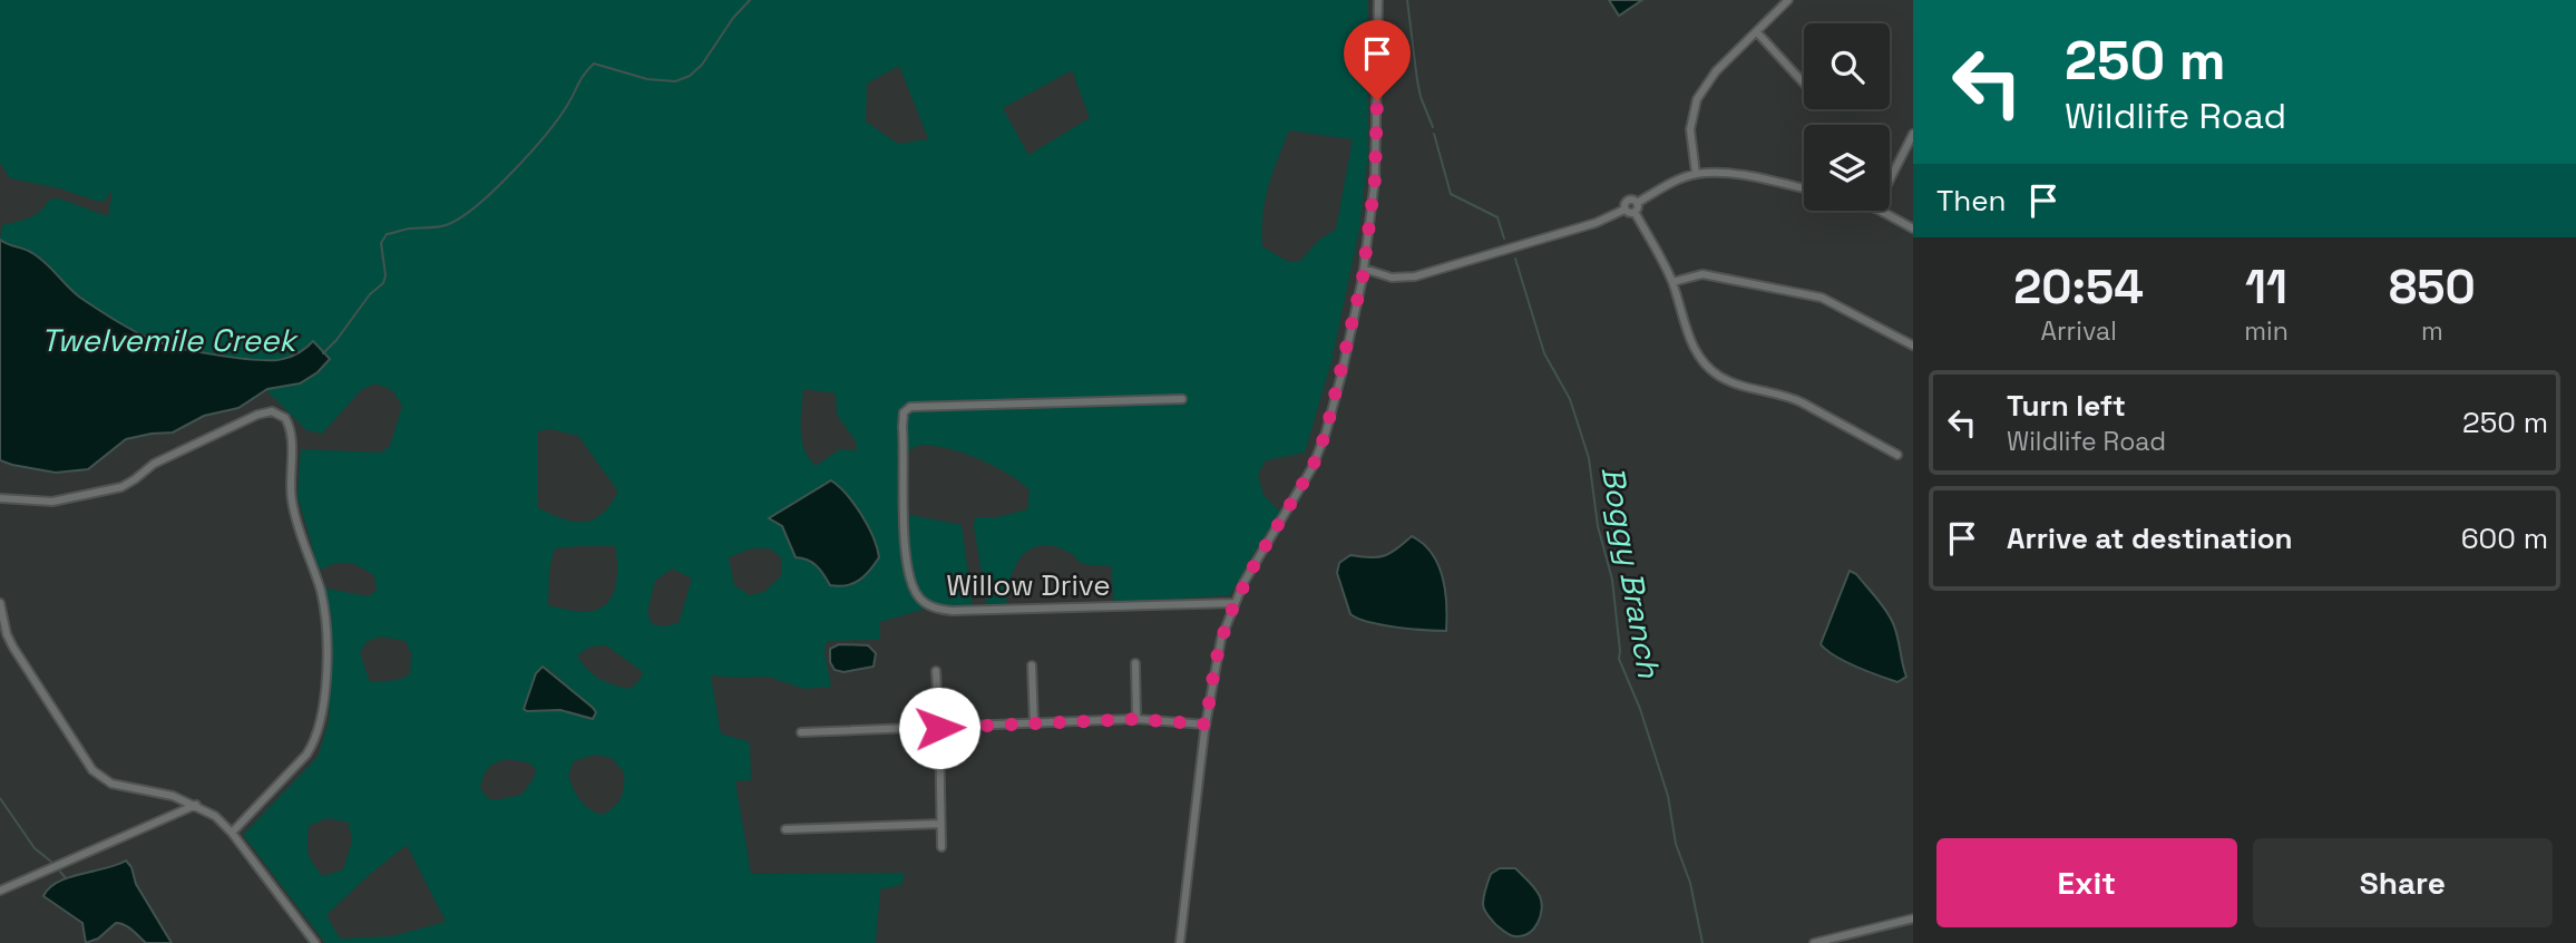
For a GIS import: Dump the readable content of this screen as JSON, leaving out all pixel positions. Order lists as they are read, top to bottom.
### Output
{
  "streets": {
    "street": ["Willow Drive"]
  },
  "water": ["Twelvemile Creek", "Boggy Branch"],
  "page": {
    "turn": ["250 m", "Wildlife Road"],
    "then": "Then",
    "eta": [
      "20:54",
      "Arrival",
      "11",
      "min",
      "850",
      "m"
    ],
    "list": [
      {
        "name": "Turn left",
        "note": "Wildlife Road",
        "value": "250 m"
      },
      {
        "name": "Arrive at destination",
        "value": "600 m"
      }
    ],
    "buttons": ["Exit", "Share"]
  }
}
